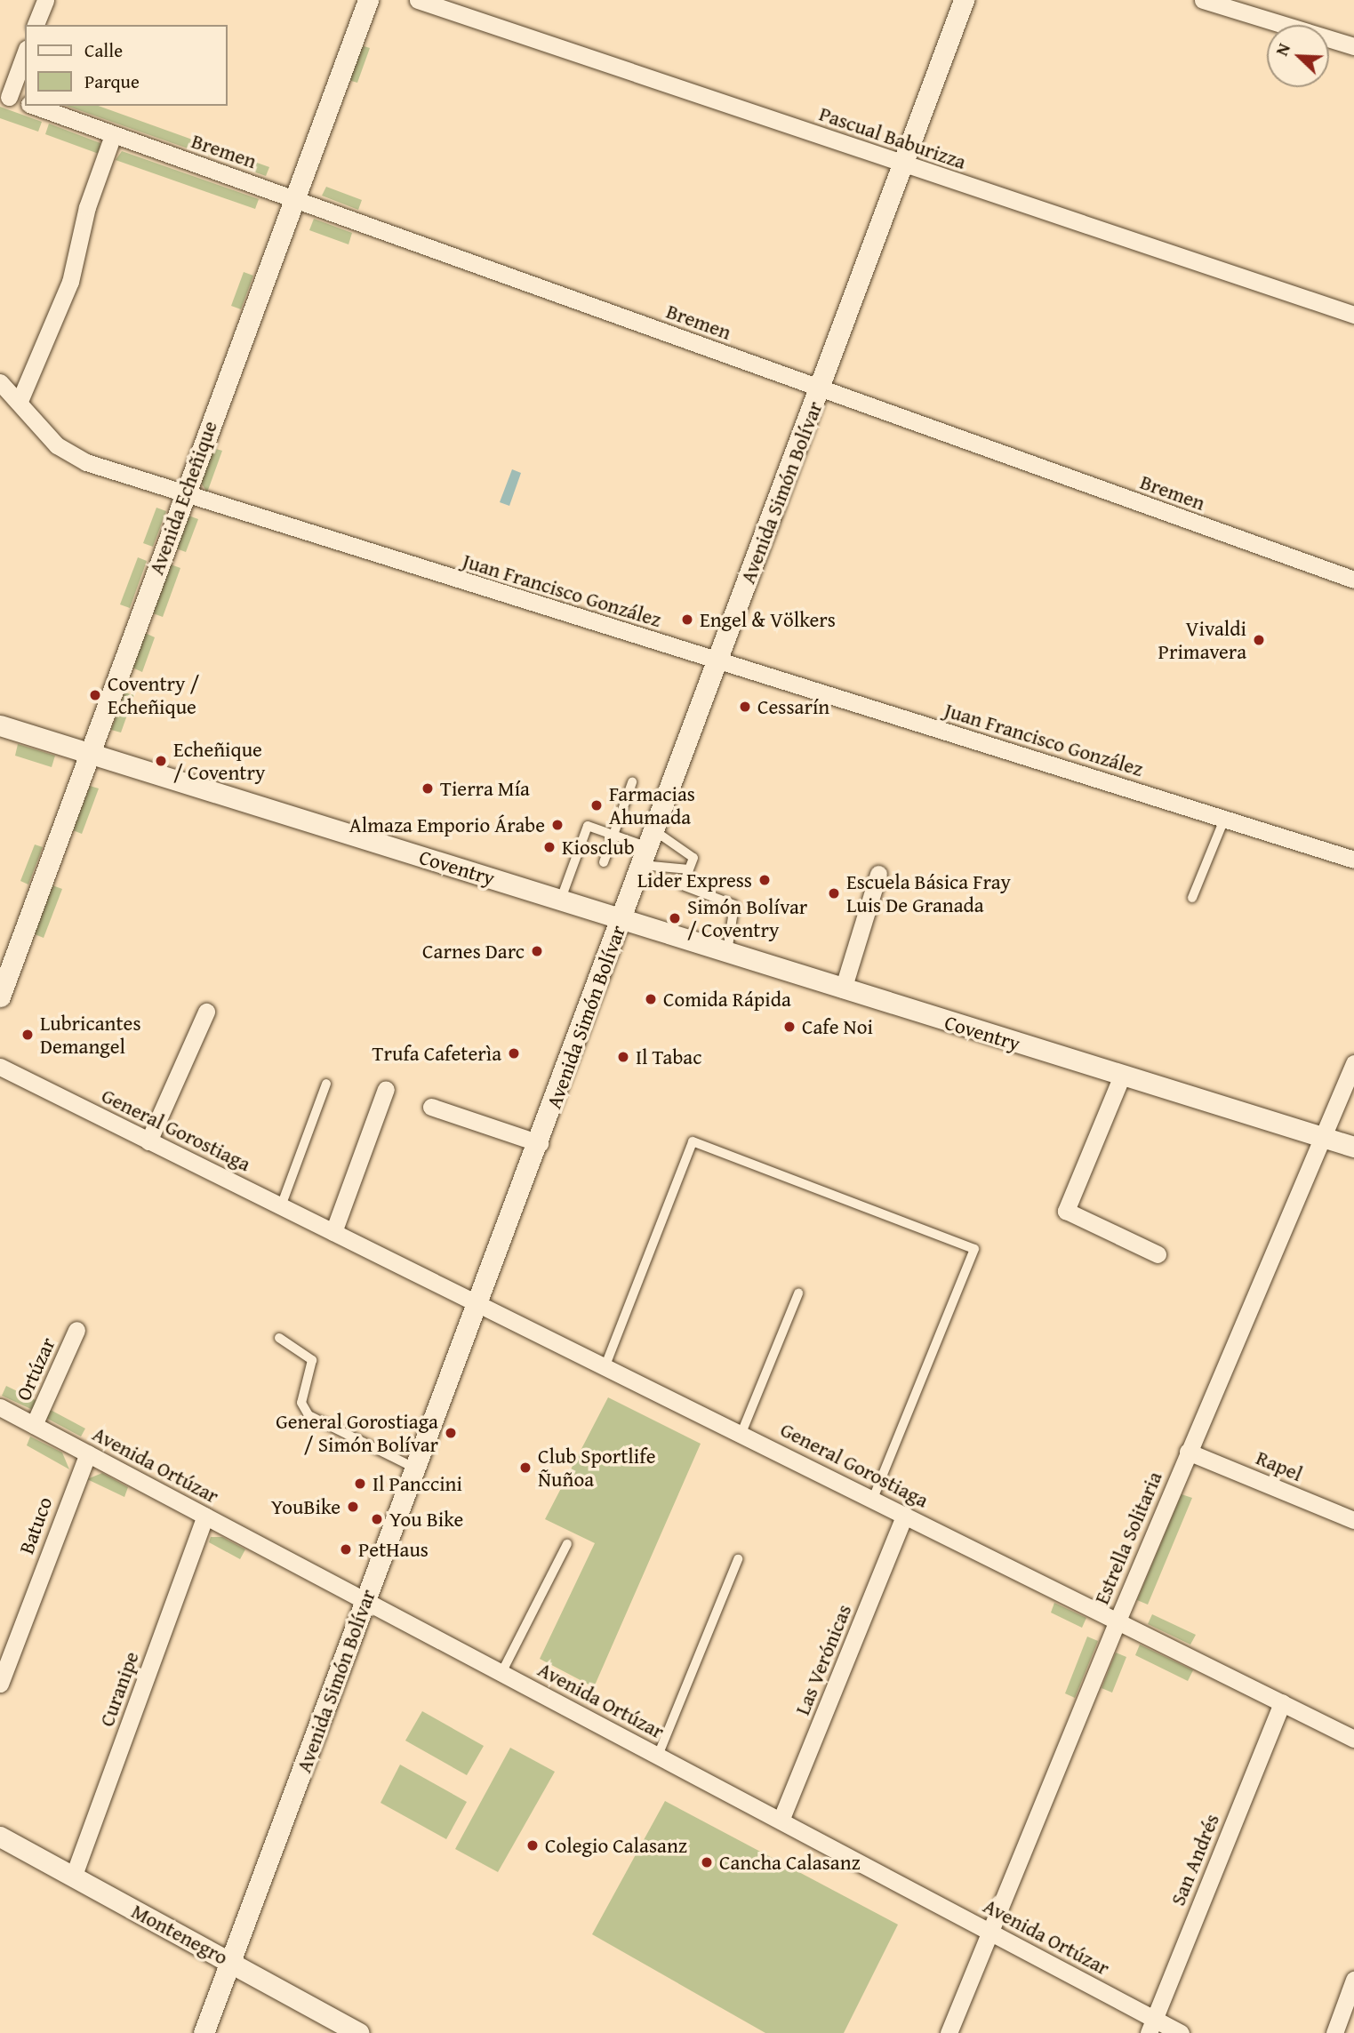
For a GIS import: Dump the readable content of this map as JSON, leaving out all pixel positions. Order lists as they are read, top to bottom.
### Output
{
  "streets": {
    "street": [
      "Pascual Baburizza",
      "Bremen",
      "Avenida Simón Bolívar",
      "Avenida Echeñique",
      "Juan Francisco González",
      "Coventry",
      "General Gorostiaga",
      "Ortúzar",
      "Avenida Ortúzar",
      "Rapel",
      "Batuco",
      "Estrella Solitaria",
      "Las Verónicas",
      "Curanipe",
      "San Andrés",
      "Montenegro"
    ]
  },
  "crossings": [
    ["Pascual Baburizza", "Avenida Simón Bolívar"],
    ["Bremen", "Avenida Simón Bolívar"],
    ["Bremen", "Avenida Echeñique"],
    ["Avenida Simón Bolívar", "Juan Francisco González"],
    ["Avenida Simón Bolívar", "Coventry"],
    ["Avenida Simón Bolívar", "General Gorostiaga"],
    ["Avenida Simón Bolívar", "Avenida Ortúzar"],
    ["Avenida Simón Bolívar", "Montenegro"],
    ["Avenida Echeñique", "Juan Francisco González"],
    ["Avenida Echeñique", "Coventry"],
    ["Coventry", "Estrella Solitaria"],
    ["General Gorostiaga", "Estrella Solitaria"],
    ["General Gorostiaga", "Las Verónicas"],
    ["General Gorostiaga", "San Andrés"],
    ["Ortúzar", "Avenida Ortúzar"],
    ["Avenida Ortúzar", "Batuco"],
    ["Avenida Ortúzar", "Estrella Solitaria"],
    ["Avenida Ortúzar", "Las Verónicas"],
    ["Avenida Ortúzar", "Curanipe"],
    ["Avenida Ortúzar", "San Andrés"],
    ["Rapel", "Estrella Solitaria"],
    ["Curanipe", "Montenegro"]
  ],
  "places": [
    "Engel & Völkers",
    "Vivaldi Primavera",
    "Coventry / Echeñique",
    "Cessarín",
    "Echeñique / Coventry",
    "Tierra Mía",
    "Farmacias Ahumada",
    "Almaza Emporio Árabe",
    "Kiosclub",
    "Lider Express",
    "Escuela Básica Fray Luis De Granada",
    "Simón Bolívar / Coventry",
    "Carnes Darc",
    "Comida Rápida",
    "Cafe Noi",
    "Lubricantes Demangel",
    "Trufa Cafeterìa",
    "Il Tabac",
    "General Gorostiaga / Simón Bolívar",
    "Club Sportlife Ñuñoa",
    "Il Panccini",
    "YouBike",
    "You Bike",
    "PetHaus",
    "Colegio Calasanz",
    "Cancha Calasanz"
  ],
  "legend": ["Calle", "Parque"],
  "north": "top left"
}
